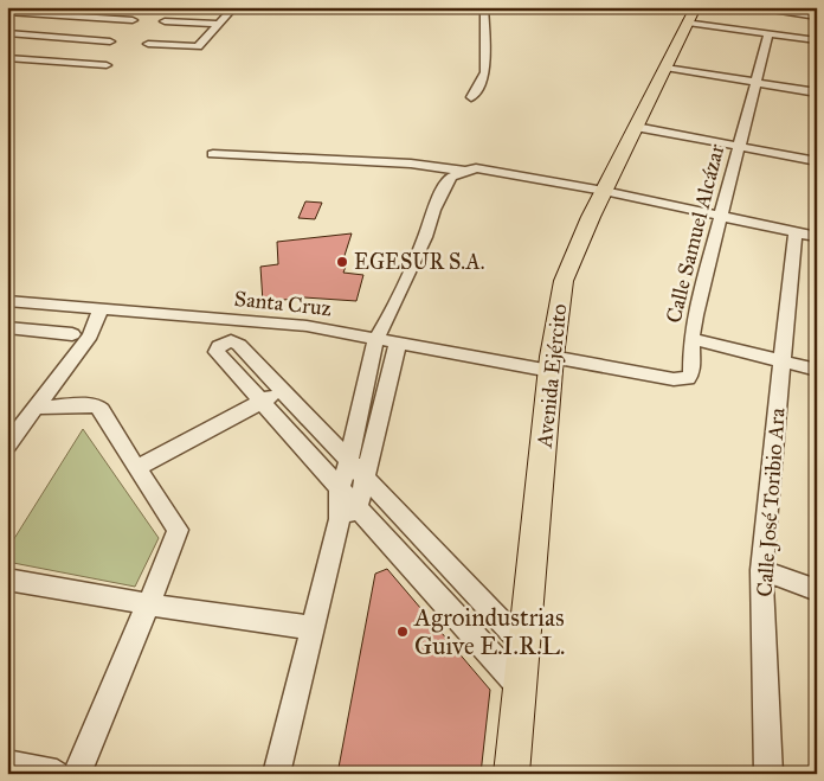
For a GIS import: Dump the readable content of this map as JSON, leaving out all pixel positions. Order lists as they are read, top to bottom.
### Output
{
  "streets": {
    "main road": ["Avenida Ejército"],
    "street": ["Calle Samuel Alcázar", "Santa Cruz", "Calle José Toribio Ara"]
  },
  "crossings": [
    ["Calle Samuel Alcázar", "Santa Cruz"],
    ["Calle Samuel Alcázar", "Avenida Ejército"],
    ["Santa Cruz", "Avenida Ejército"]
  ],
  "places": ["EGESUR S.A.", "Agroindustrias Guive E.I.R.L."]
}
